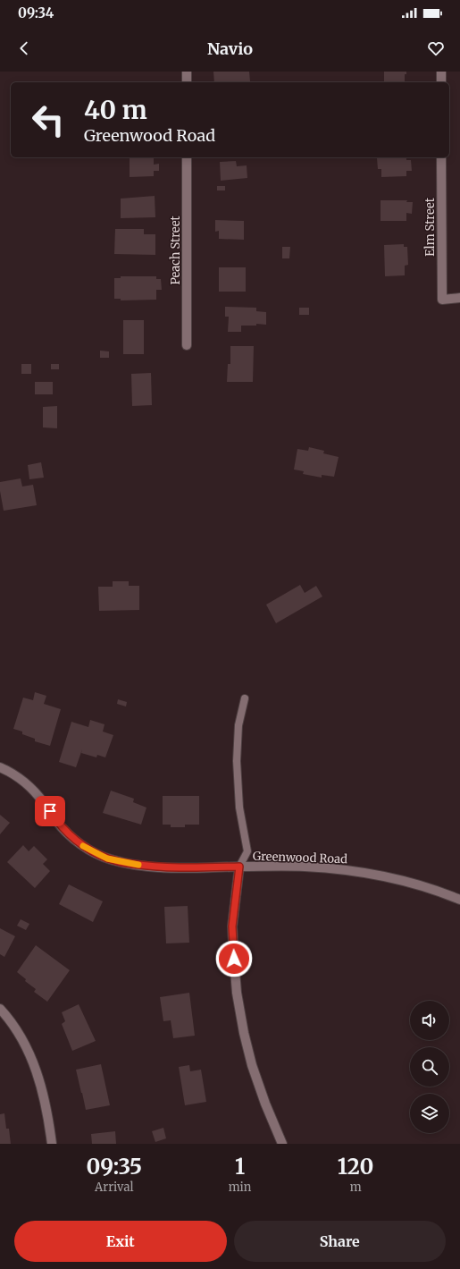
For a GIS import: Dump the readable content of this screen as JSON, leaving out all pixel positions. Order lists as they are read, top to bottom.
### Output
{
  "streets": {
    "street": ["Elm Street", "Peach Street", "Greenwood Road"]
  },
  "page": {
    "status": "09:34",
    "header": "Navio",
    "turn": ["40 m", "Greenwood Road"],
    "eta": [
      "09:35",
      "Arrival",
      "1",
      "min",
      "120",
      "m"
    ],
    "buttons": ["Exit", "Share"]
  }
}
